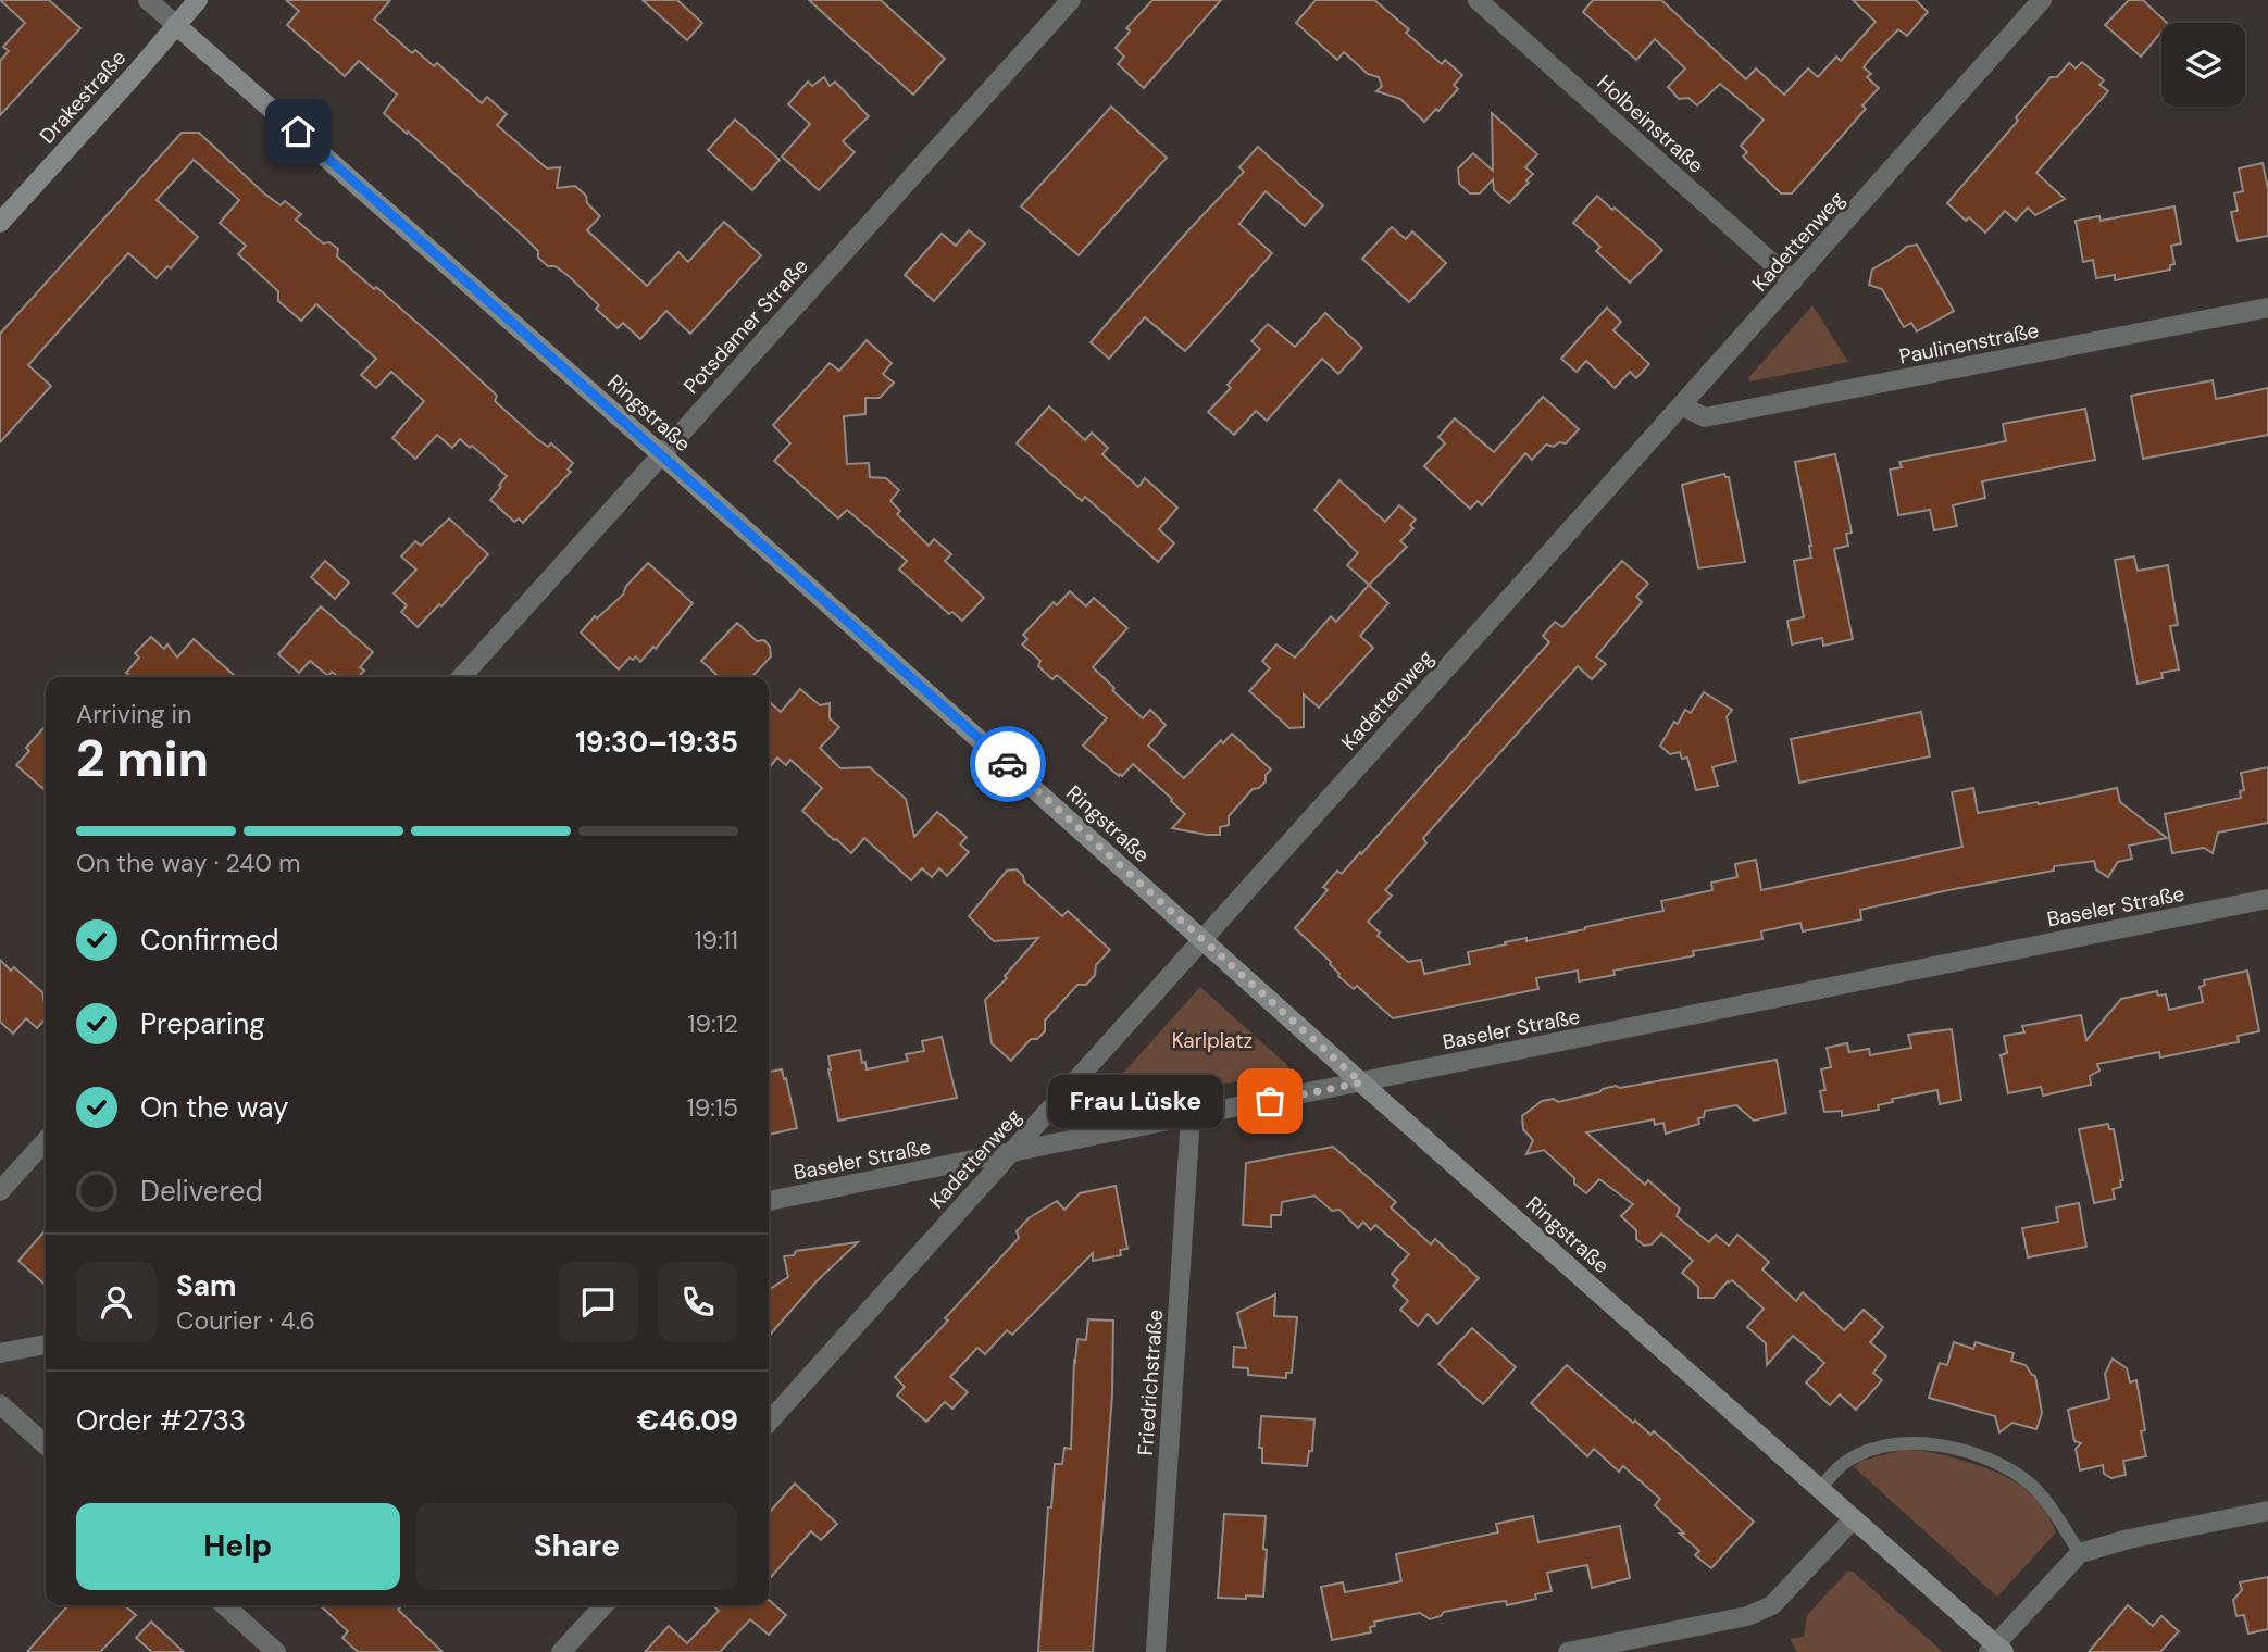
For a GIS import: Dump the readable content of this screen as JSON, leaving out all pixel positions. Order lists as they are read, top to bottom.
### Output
{
  "streets": {
    "street": [
      "Drakestraße",
      "Holbeinstraße",
      "Kadettenweg",
      "Potsdamer Straße",
      "Paulinenstraße",
      "Ringstraße",
      "Baseler Straße",
      "Friedrichstraße"
    ]
  },
  "crossings": [
    ["Drakestraße", "Ringstraße"],
    ["Holbeinstraße", "Kadettenweg"],
    ["Kadettenweg", "Paulinenstraße"],
    ["Kadettenweg", "Ringstraße"],
    ["Kadettenweg", "Baseler Straße"],
    ["Potsdamer Straße", "Ringstraße"],
    ["Ringstraße", "Baseler Straße"],
    ["Baseler Straße", "Friedrichstraße"]
  ],
  "parks": ["Karlplatz"],
  "places": ["Frau Lüske"],
  "page": {
    "heading": ["2 min", "Arriving in", "19:30–19:35"],
    "panel": [
      "Sam",
      "Courier · 4.6",
      "Order #2733",
      "€46.09"
    ],
    "bar": "On the way · 240 m",
    "list": [
      ["Confirmed", "19:11"],
      ["Preparing", "19:12"],
      ["On the way", "19:15"],
      "Delivered"
    ],
    "bubble": "Frau Lüske",
    "buttons": ["Help", "Share"]
  }
}
